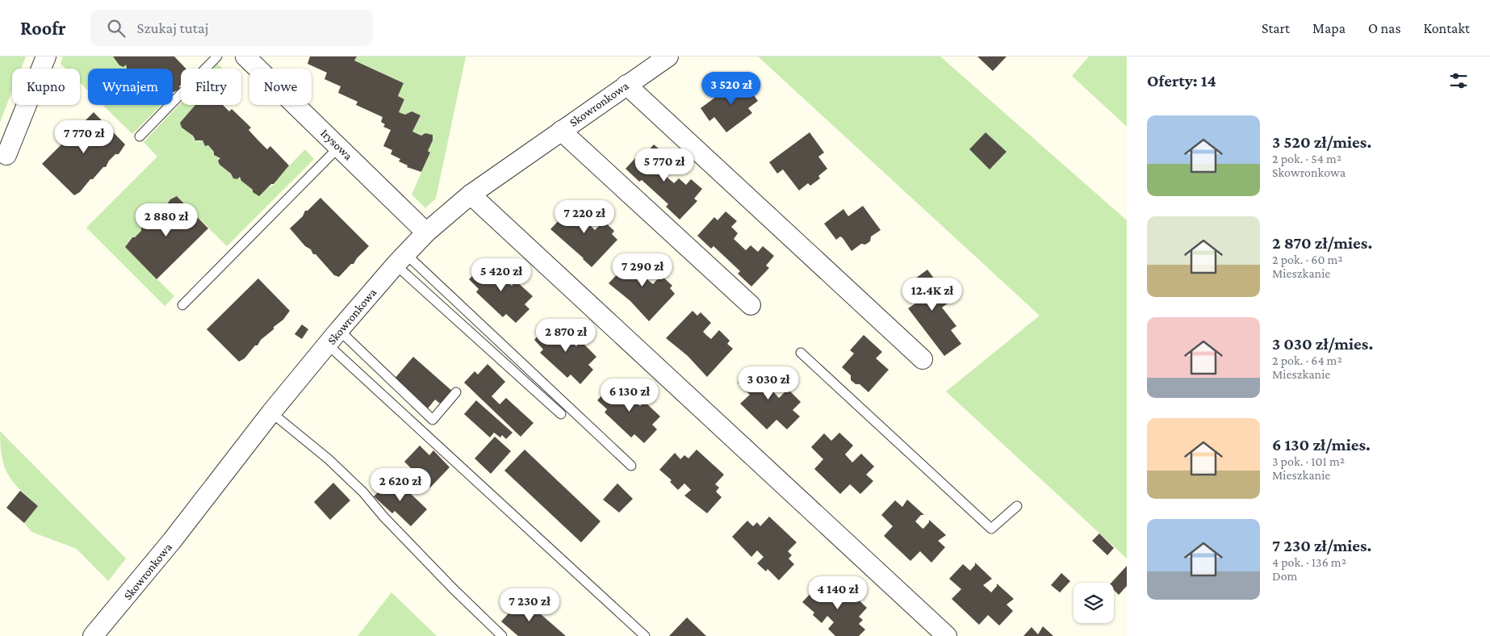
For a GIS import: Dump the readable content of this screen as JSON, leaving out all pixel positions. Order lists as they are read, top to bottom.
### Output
{
  "streets": {
    "street": ["Skowronkowa", "Irysowa"]
  },
  "crossings": [
    ["Skowronkowa", "Irysowa"]
  ],
  "page": {
    "header": "Roofr",
    "search": "Szukaj tutaj",
    "nav": [
      "Start",
      "Mapa",
      "O nas",
      "Kontakt"
    ],
    "heading": "Oferty: 14",
    "chip": [
      "Kupno",
      "Wynajem",
      "Filtry",
      "Nowe"
    ],
    "price": [
      "3 520 zł",
      "7 770 zł",
      "5 770 zł",
      "7 220 zł",
      "2 880 zł",
      "7 290 zł",
      "5 420 zł",
      "12.4K zł",
      "2 870 zł",
      "3 030 zł",
      "6 130 zł",
      "2 620 zł",
      "4 140 zł",
      "7 230 zł"
    ],
    "list": [
      {
        "name": "3 520 zł/mies.",
        "note": "2 pok. · 54 m² · Skowronkowa"
      },
      {
        "name": "2 870 zł/mies.",
        "note": "2 pok. · 60 m² · Mieszkanie"
      },
      {
        "name": "3 030 zł/mies.",
        "note": "2 pok. · 64 m² · Mieszkanie"
      },
      {
        "name": "6 130 zł/mies.",
        "note": "3 pok. · 101 m² · Mieszkanie"
      },
      {
        "name": "7 230 zł/mies.",
        "note": "4 pok. · 136 m² · Dom"
      }
    ]
  }
}
